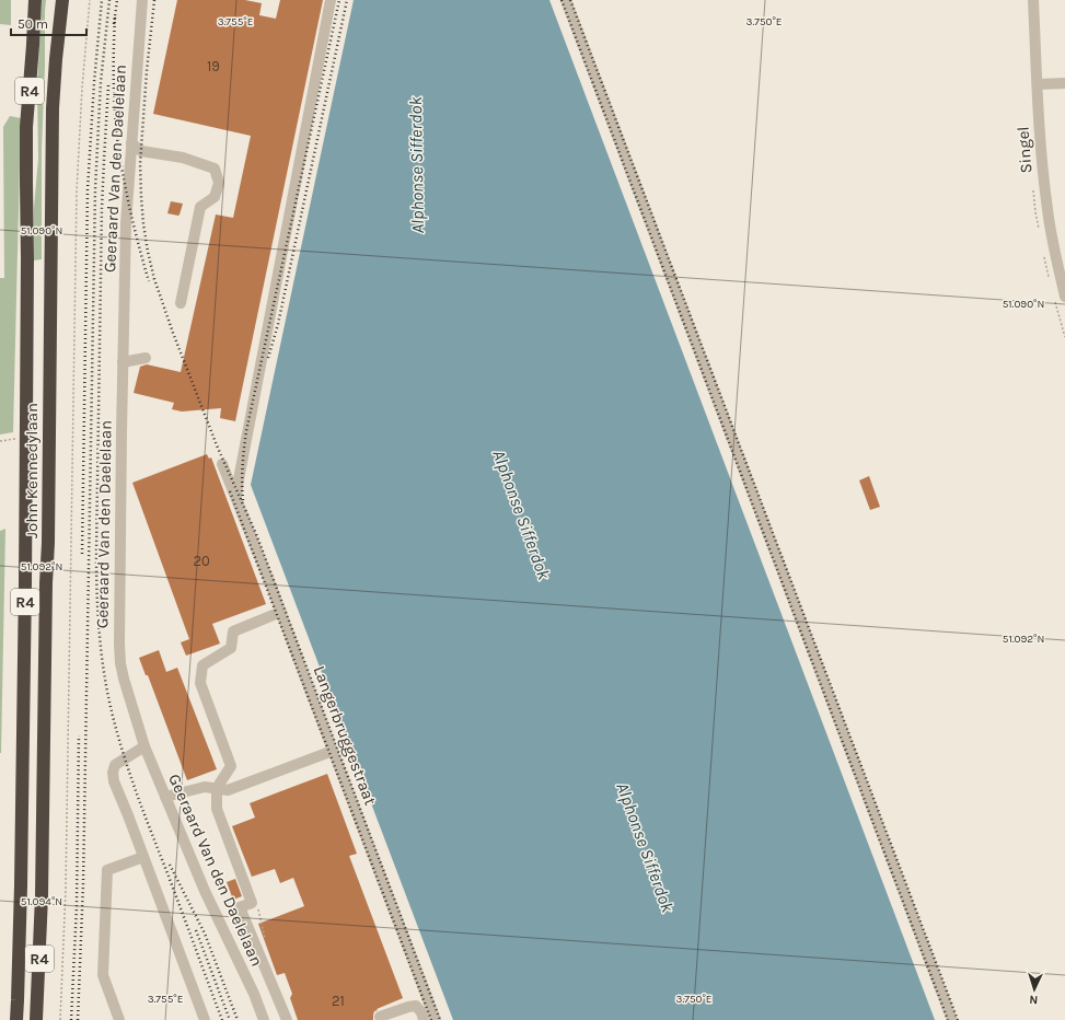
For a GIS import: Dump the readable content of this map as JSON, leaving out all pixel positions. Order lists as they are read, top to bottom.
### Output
{
  "streets": {
    "highway": ["R4", "John Kennedylaan"],
    "street": ["Singel", "Geeraard Van den Daelelaan", "Langerbruggestraat"]
  },
  "water": ["Alphonse Sifferdok"],
  "house_numbers": ["19", "20", "21"],
  "scale_bar": "50 m",
  "north": "bottom",
  "coordinates": [
    "3.755°E",
    "3.750°E",
    "51.090°N",
    "51.092°N",
    "51.094°N"
  ]
}
